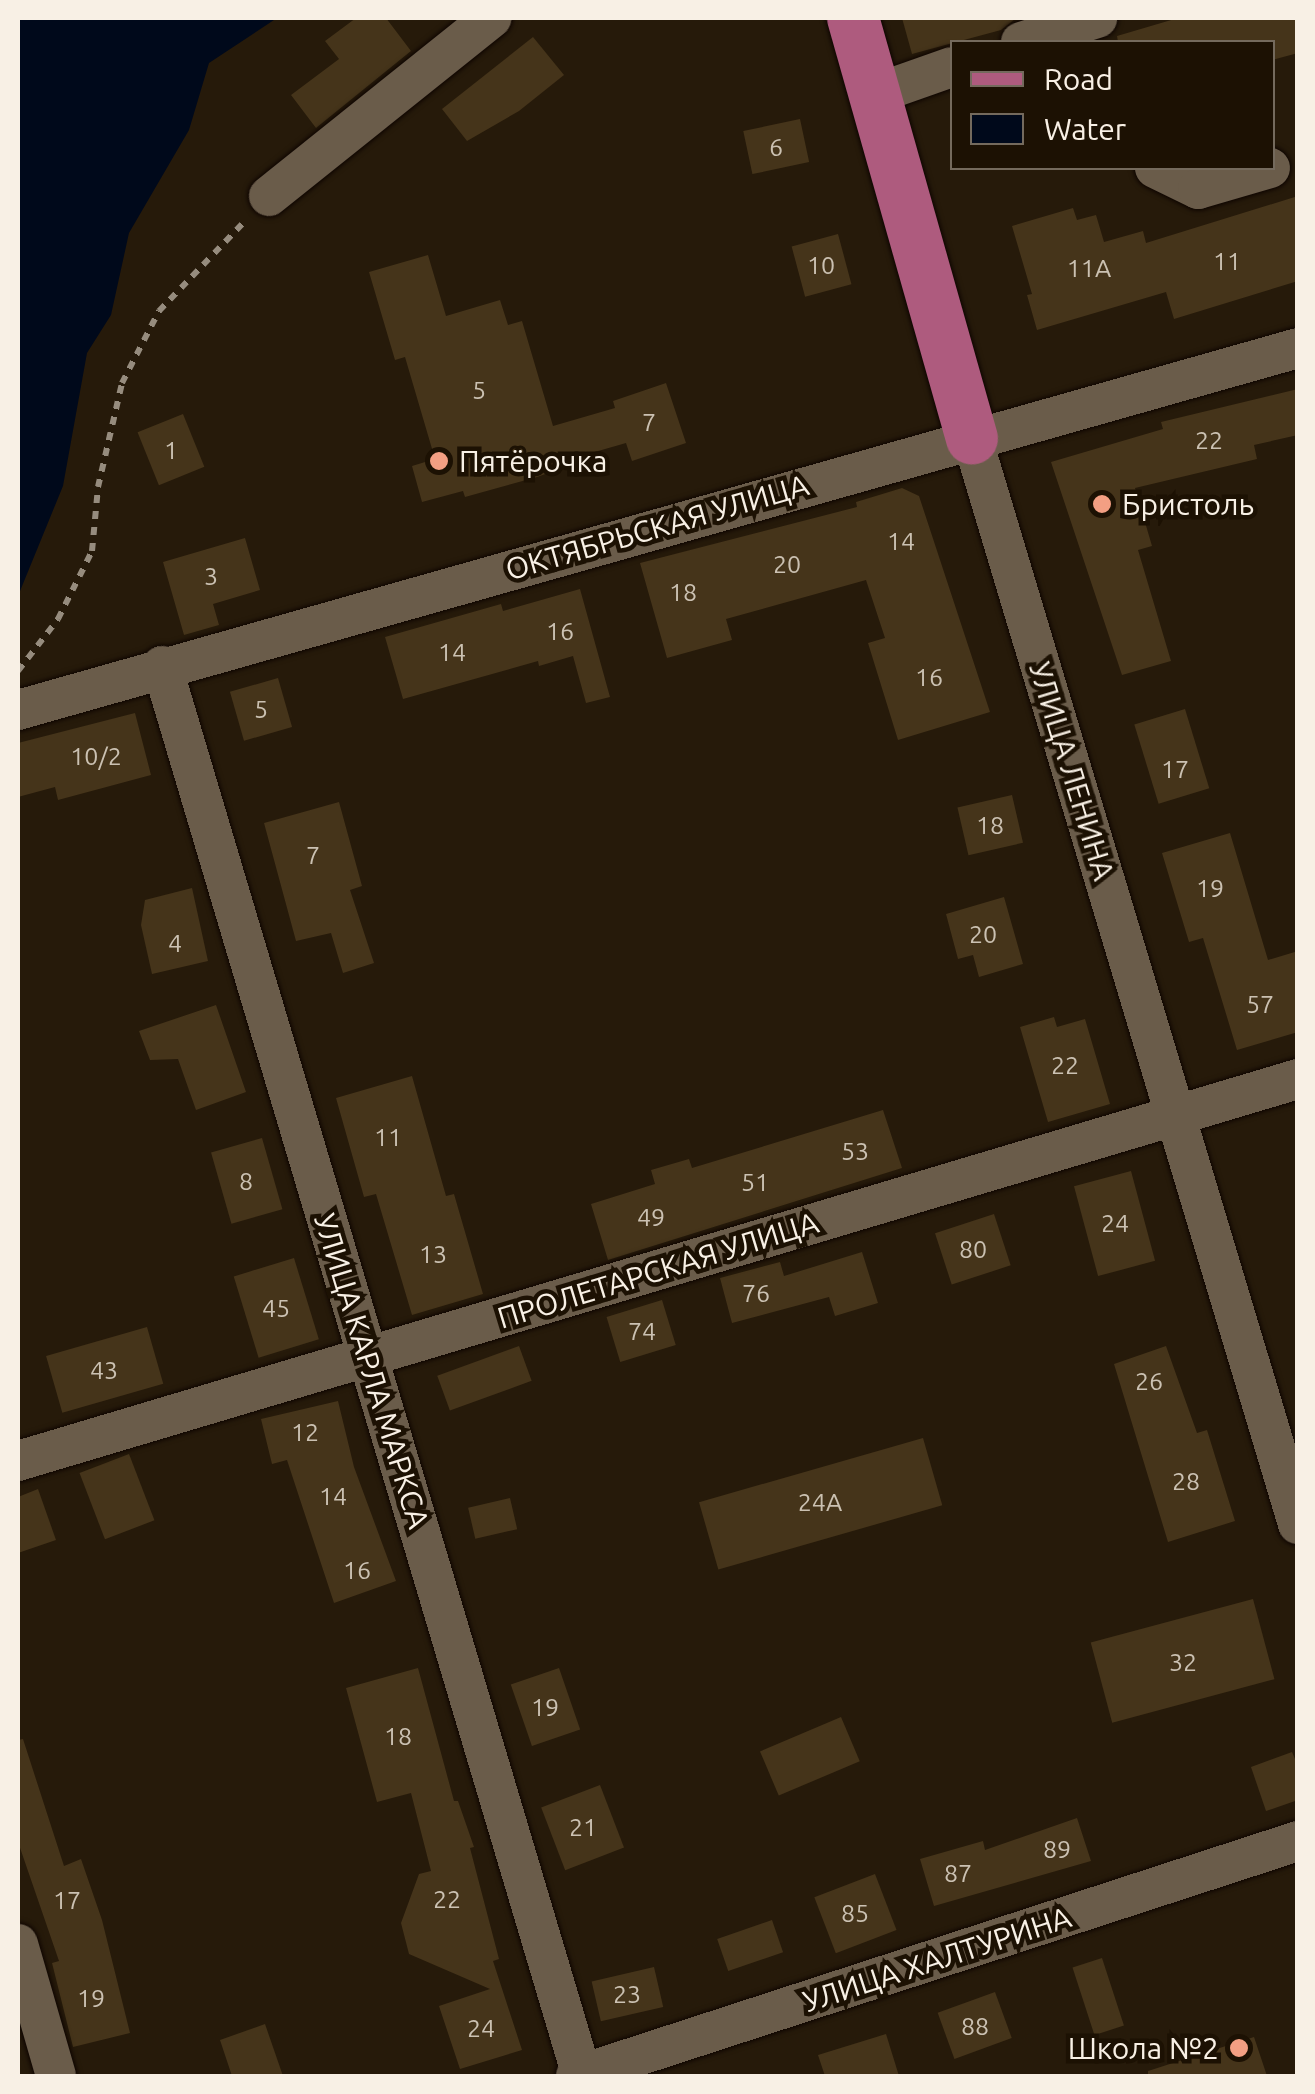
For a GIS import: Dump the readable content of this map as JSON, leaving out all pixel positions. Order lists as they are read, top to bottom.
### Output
{
  "streets": {
    "main road": ["УЛИЦА ЛЕНИНА"],
    "street": [
      "ОКТЯБРЬСКАЯ УЛИЦА",
      "ПРОЛЕТАРСКАЯ УЛИЦА",
      "УЛИЦА КАРЛА МАРКСА",
      "УЛИЦА ХАЛТУРИНА"
    ]
  },
  "crossings": [
    ["ОКТЯБРЬСКАЯ УЛИЦА", "УЛИЦА ЛЕНИНА"],
    ["ОКТЯБРЬСКАЯ УЛИЦА", "УЛИЦА КАРЛА МАРКСА"],
    ["УЛИЦА ЛЕНИНА", "ПРОЛЕТАРСКАЯ УЛИЦА"],
    ["ПРОЛЕТАРСКАЯ УЛИЦА", "УЛИЦА КАРЛА МАРКСА"],
    ["УЛИЦА КАРЛА МАРКСА", "УЛИЦА ХАЛТУРИНА"]
  ],
  "places": ["Пятёрочка", "Бристоль", "Школа №2"],
  "house_numbers": [
    "6",
    "11",
    "10",
    "11А",
    "5",
    "7",
    "22",
    "1",
    "14",
    "20",
    "3",
    "18",
    "16",
    "14",
    "16",
    "5",
    "10/2",
    "17",
    "18",
    "7",
    "19",
    "20",
    "4",
    "57",
    "22",
    "11",
    "53",
    "8",
    "51",
    "49",
    "24",
    "80",
    "13",
    "76",
    "45",
    "74",
    "43",
    "26",
    "12",
    "28",
    "14",
    "24А",
    "16",
    "32",
    "19",
    "18",
    "21",
    "89",
    "87",
    "22",
    "17",
    "85",
    "23",
    "19",
    "88",
    "24"
  ],
  "legend": ["Road", "Water"]
}
